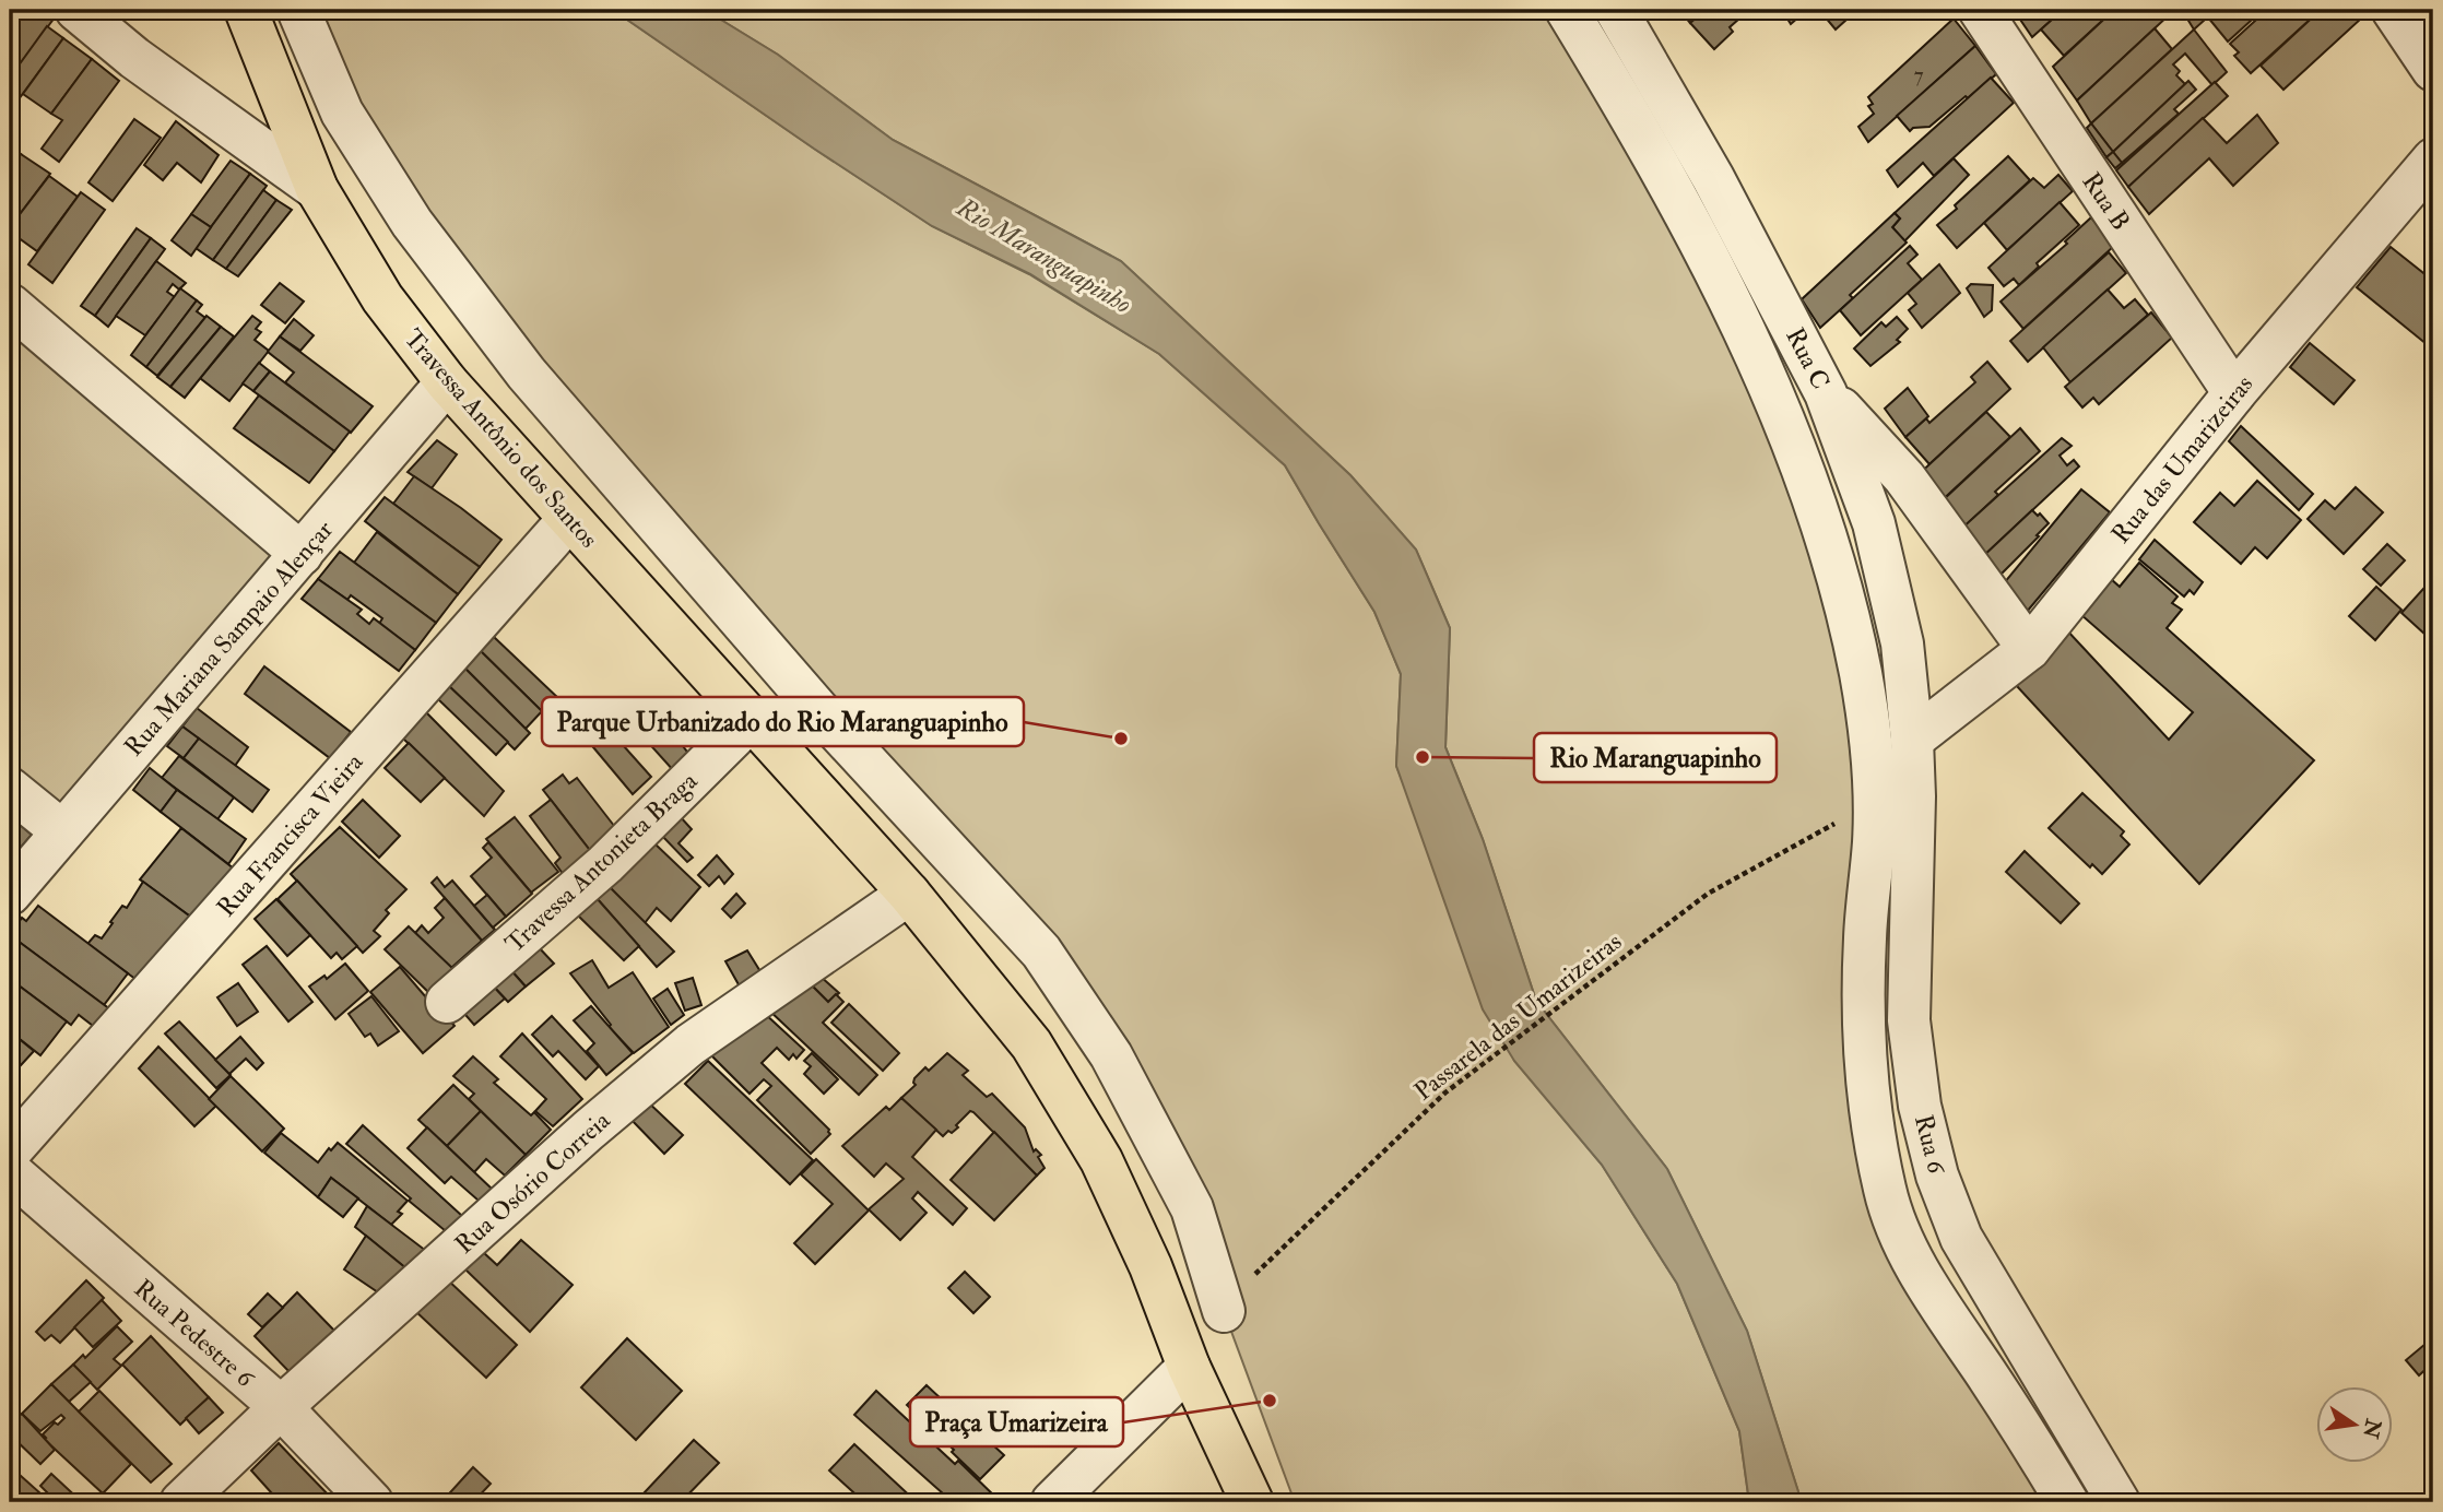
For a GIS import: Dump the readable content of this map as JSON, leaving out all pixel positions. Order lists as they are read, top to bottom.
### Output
{
  "streets": {
    "main road": ["Travessa Antônio dos Santos"],
    "street": [
      "Rua B",
      "Rua C",
      "Rua das Umarizeiras",
      "Rua Mariana Sampaio Alençar",
      "Rua Francisca Vieira",
      "Travessa Antonieta Braga",
      "Rua 6",
      "Rua Osório Correia",
      "Rua Pedestre 6"
    ],
    "path": ["Passarela das Umarizeiras"]
  },
  "crossings": [
    ["Rua B", "Rua das Umarizeiras"],
    ["Rua C", "Rua das Umarizeiras"],
    ["Rua C", "Rua 6"],
    ["Travessa Antônio dos Santos", "Rua Mariana Sampaio Alençar"],
    ["Travessa Antônio dos Santos", "Rua Francisca Vieira"],
    ["Travessa Antônio dos Santos", "Travessa Antonieta Braga"],
    ["Travessa Antônio dos Santos", "Rua Osório Correia"],
    ["Rua das Umarizeiras", "Rua 6"],
    ["Rua Osório Correia", "Rua Pedestre 6"]
  ],
  "water": ["Rio Maranguapinho"],
  "places": ["Parque Urbanizado do Rio Maranguapinho", "Rio Maranguapinho", "Praça Umarizeira"],
  "house_numbers": ["7"],
  "north": "right"
}
